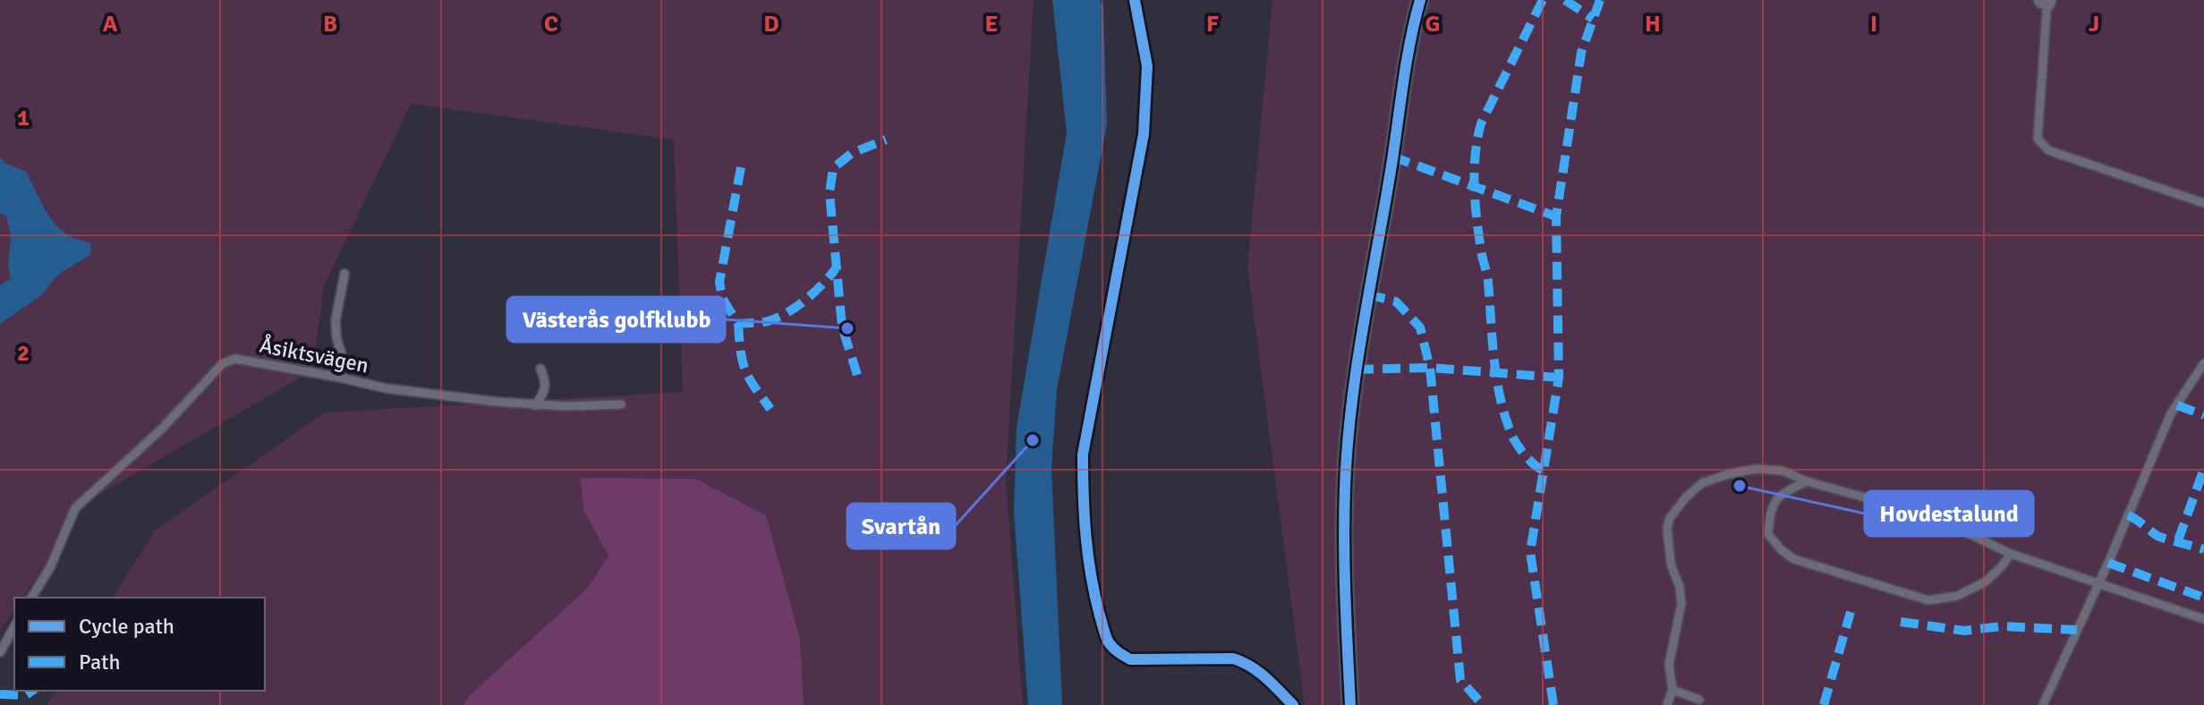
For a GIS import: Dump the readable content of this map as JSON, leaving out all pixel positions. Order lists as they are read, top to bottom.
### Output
{
  "streets": {
    "lane": ["Åsiktsvägen"]
  },
  "places": ["Västerås golfklubb", "Svartån", "Hovdestalund"],
  "legend": ["Cycle path", "Path"],
  "grid": {
    "columns": [
      "A",
      "B",
      "C",
      "D",
      "E",
      "F",
      "G",
      "H",
      "I",
      "J"
    ],
    "rows": ["1", "2"]
  }
}
